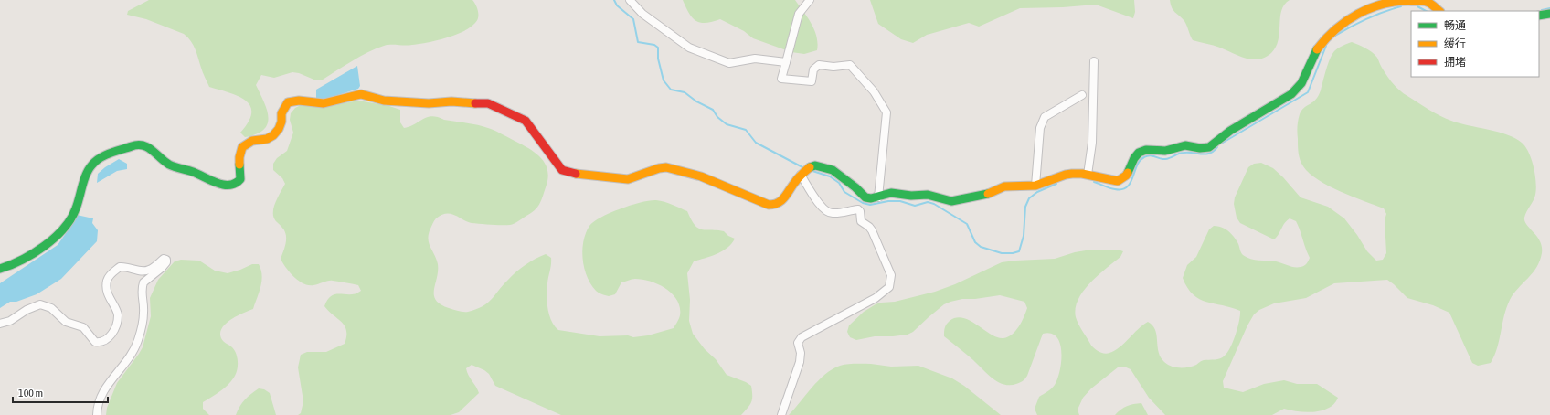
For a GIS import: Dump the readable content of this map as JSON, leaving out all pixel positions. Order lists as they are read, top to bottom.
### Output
{
  "legend": ["畅通", "缓行", "拥堵"],
  "scale_bar": "100 m"
}
